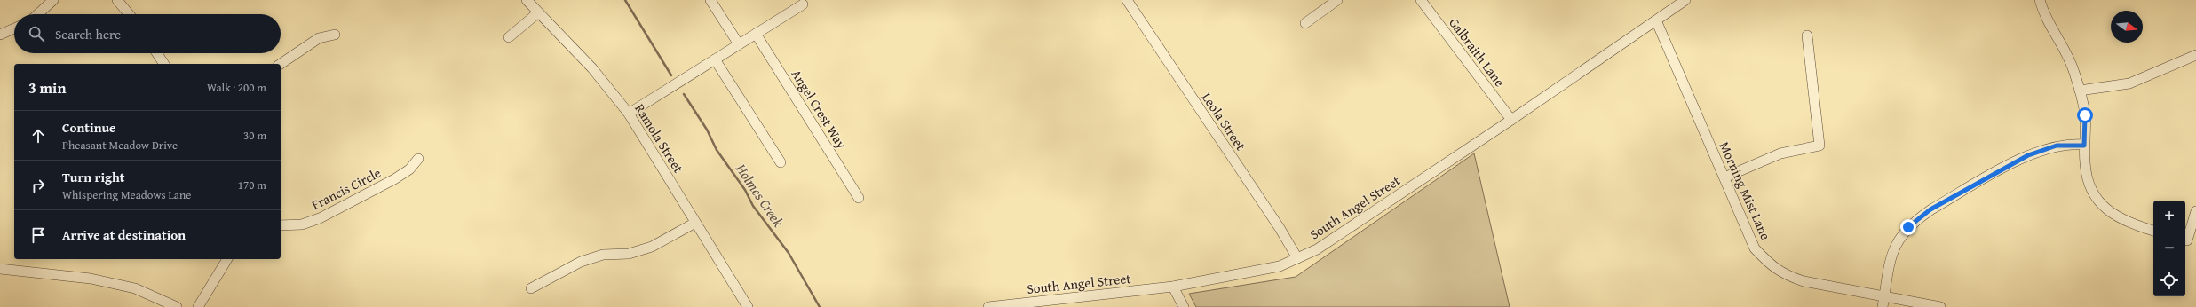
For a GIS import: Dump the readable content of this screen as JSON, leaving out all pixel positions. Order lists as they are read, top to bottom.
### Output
{
  "streets": {
    "street": [
      "Galbraith Lane",
      "Angel Crest Way",
      "Leola Street",
      "Ramola Street",
      "Francis Circle",
      "Morning Mist Lane",
      "South Angel Street"
    ]
  },
  "crossings": [
    ["Galbraith Lane", "South Angel Street"],
    ["Leola Street", "South Angel Street"],
    ["Morning Mist Lane", "South Angel Street"]
  ],
  "water": ["Holmes Creek"],
  "north": "right",
  "page": {
    "search": "Search here",
    "heading": ["3 min", "Walk · 200 m"],
    "list": [
      ["Continue", "Pheasant Meadow Drive", "30 m"],
      ["Turn right", "Whispering Meadows Lane", "170 m"],
      "Arrive at destination"
    ],
    "map_buttons": ["+", "−"]
  }
}
